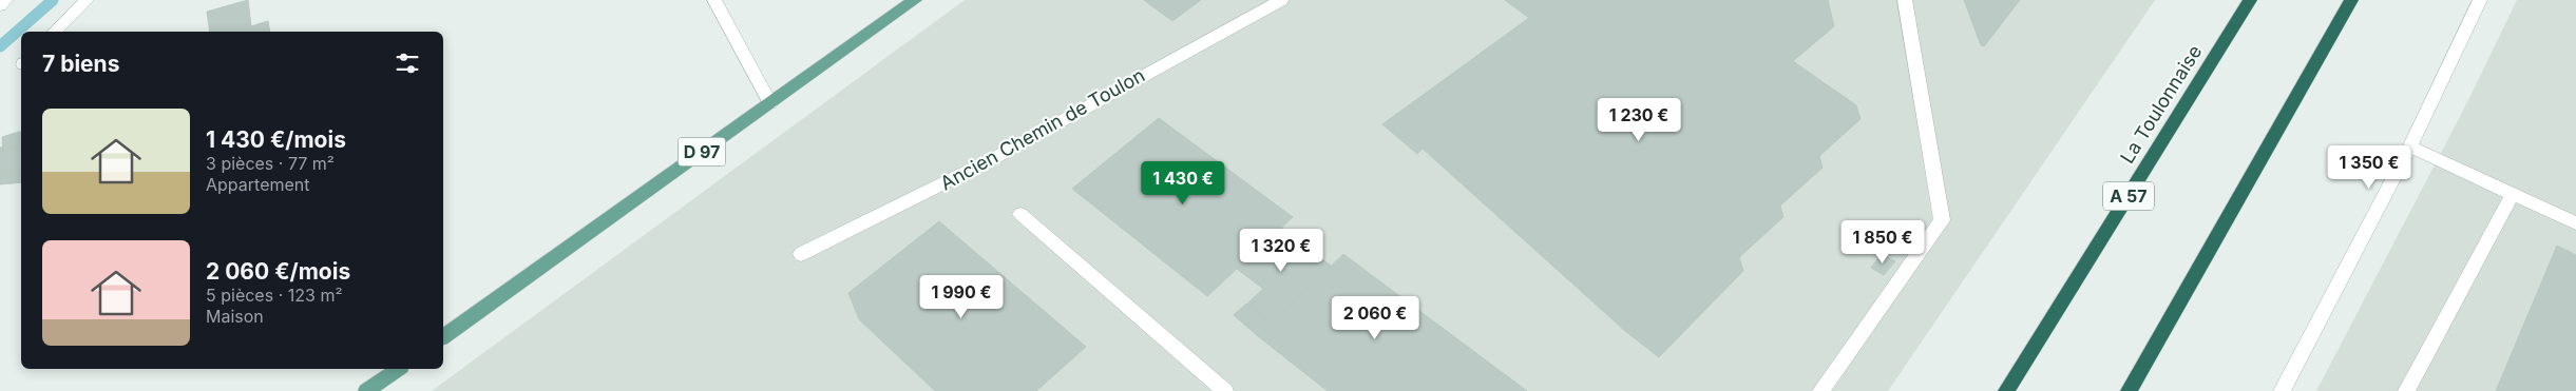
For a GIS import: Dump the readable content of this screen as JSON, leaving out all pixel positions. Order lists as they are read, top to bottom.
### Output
{
  "streets": {
    "highway": ["La Toulonnaise", "A 57"],
    "main road": ["D 97"],
    "street": ["Ancien Chemin de Toulon"]
  },
  "page": {
    "heading": "7 biens",
    "list": [
      {
        "name": "1 430 €/mois",
        "note": "3 pièces · 77 m² · Appartement"
      },
      {
        "name": "2 060 €/mois",
        "note": "5 pièces · 123 m² · Maison"
      }
    ],
    "price": [
      "1 230 €",
      "1 350 €",
      "1 430 €",
      "1 850 €",
      "1 320 €",
      "1 990 €",
      "2 060 €"
    ]
  }
}
